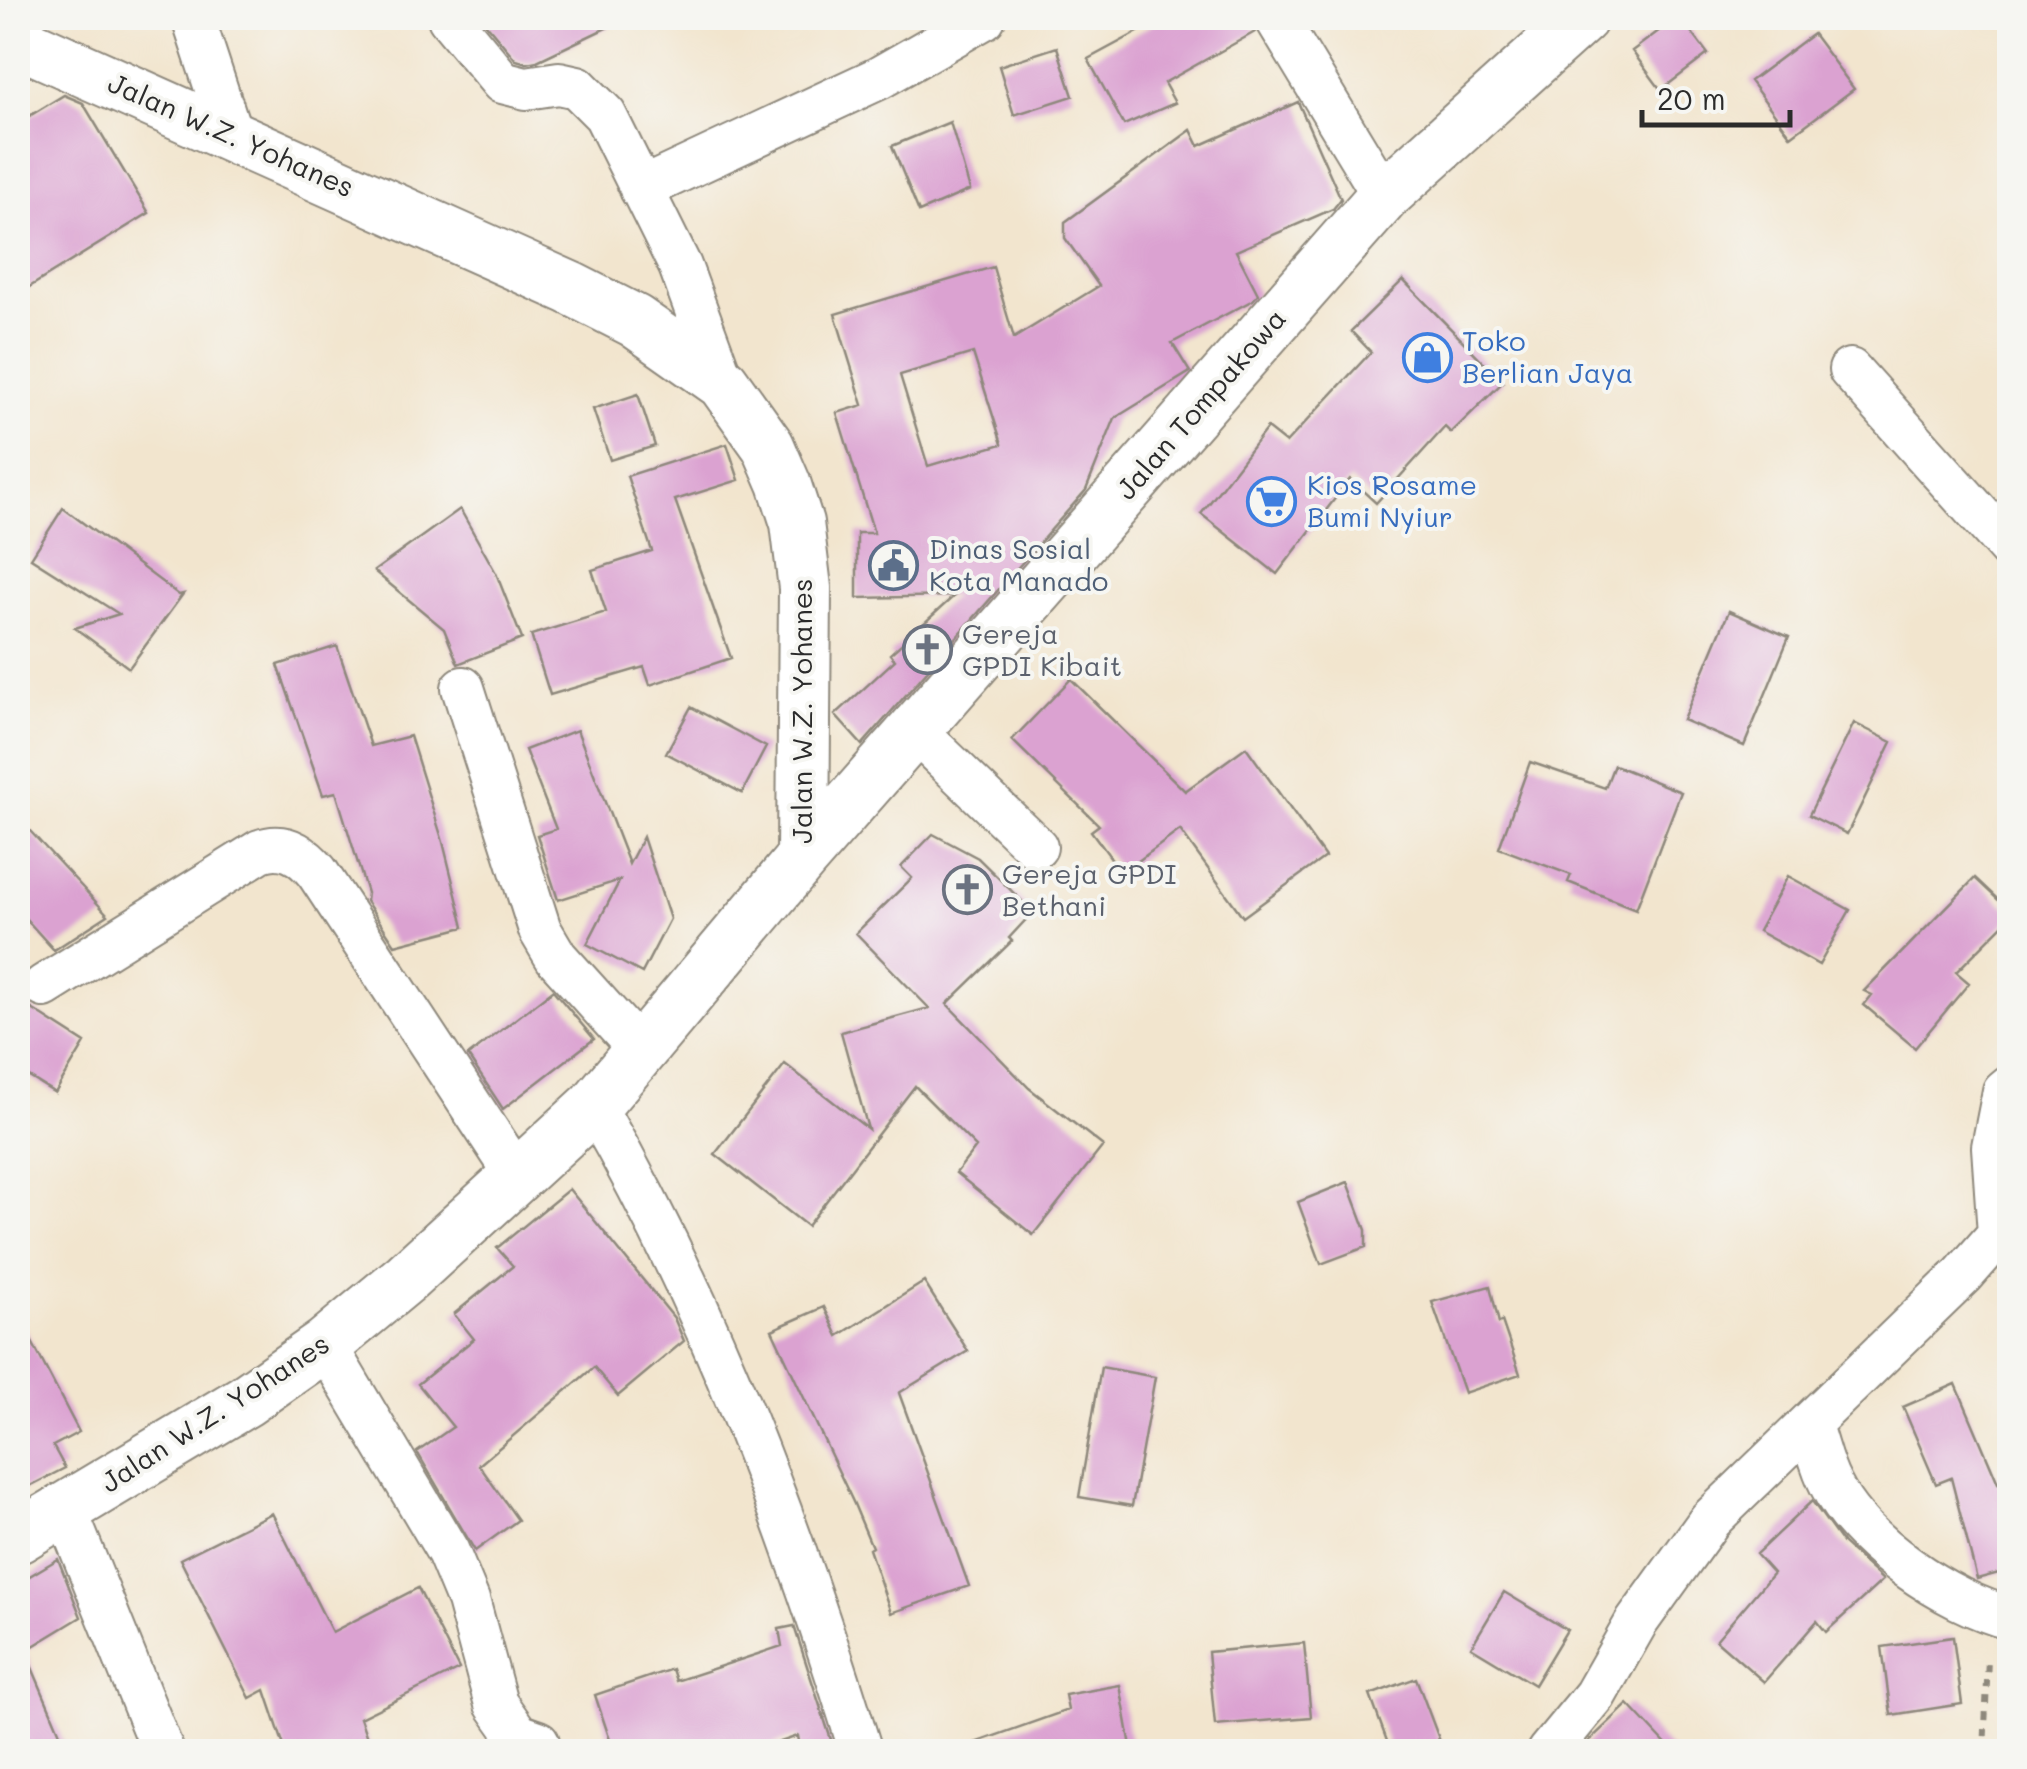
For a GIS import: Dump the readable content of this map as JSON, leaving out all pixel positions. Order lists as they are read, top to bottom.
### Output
{
  "streets": {
    "street": ["Jalan W.Z. Yohanes", "Jalan Tompakowa"]
  },
  "crossings": [
    ["Jalan W.Z. Yohanes", "Jalan Tompakowa"]
  ],
  "places": {
    "shop": ["Toko Berlian Jaya"],
    "supermarket": ["Kios Rosame Bumi Nyiur"],
    "public building": ["Dinas Sosial Kota Manado"],
    "church": ["Gereja GPDI Kibait", "Gereja GPDI Bethani"]
  },
  "scale_bar": "20 m"
}
